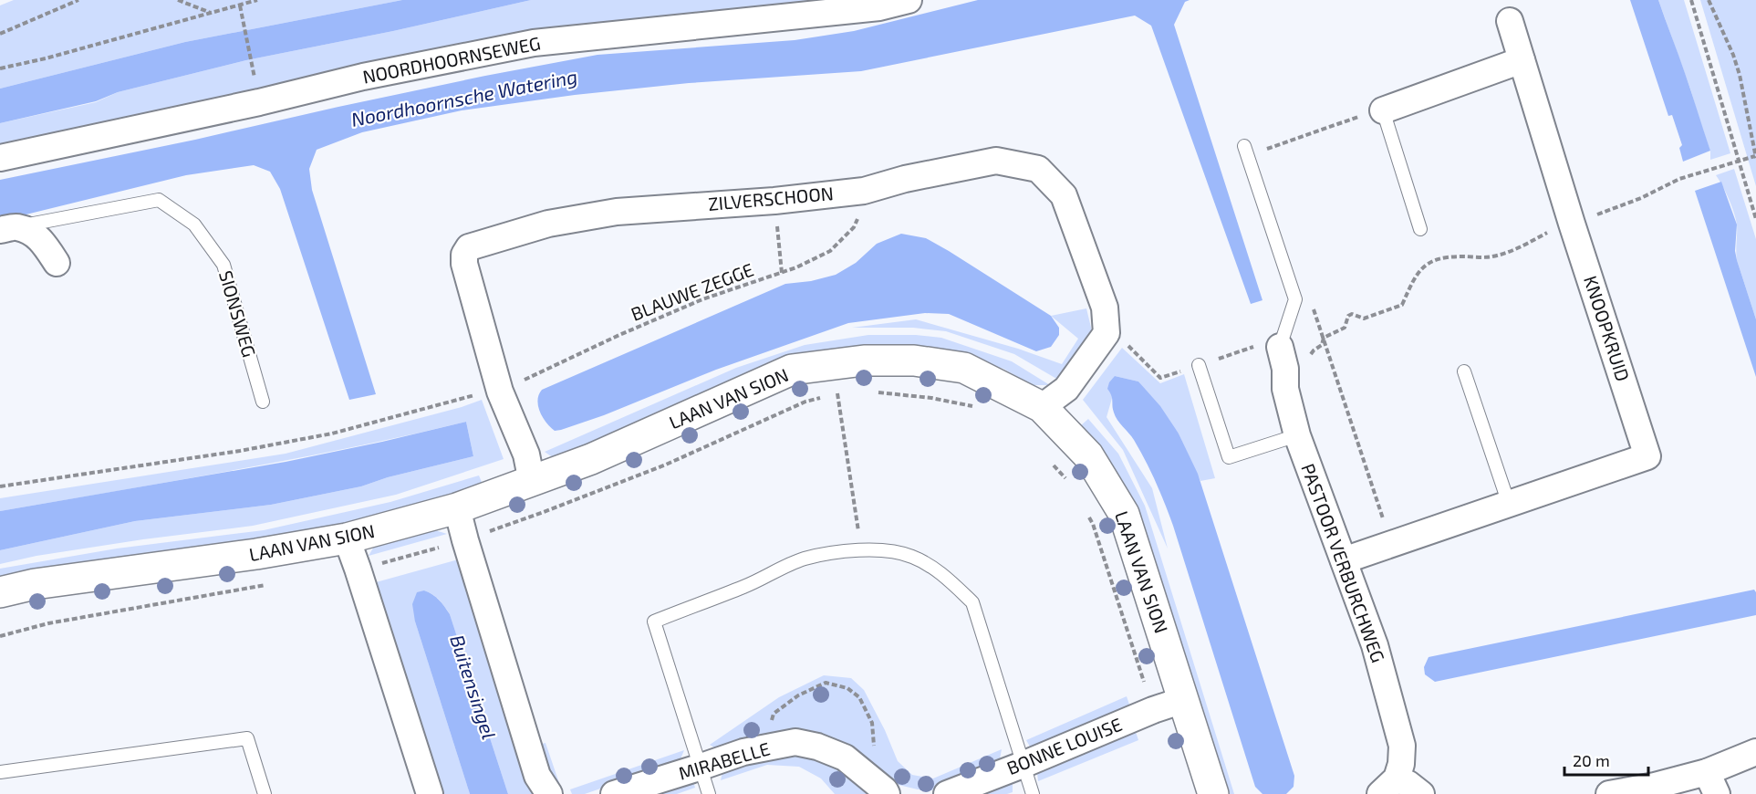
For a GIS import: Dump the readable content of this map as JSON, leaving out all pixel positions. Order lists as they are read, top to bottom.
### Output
{
  "streets": {
    "street": [
      "NOORDHOORNSEWEG",
      "ZILVERSCHOON",
      "SIONSWEG",
      "KNOOPKRUID",
      "LAAN VAN SION",
      "PASTOOR VERBURCHWEG",
      "BONNE LOUISE",
      "MIRABELLE"
    ],
    "path": ["BLAUWE ZEGGE"]
  },
  "crossings": [
    ["ZILVERSCHOON", "BLAUWE ZEGGE"],
    ["ZILVERSCHOON", "LAAN VAN SION"],
    ["KNOOPKRUID", "PASTOOR VERBURCHWEG"],
    ["LAAN VAN SION", "BONNE LOUISE"]
  ],
  "water": ["Noordhoornsche Watering", "Buitensingel"],
  "scale_bar": "20 m"
}
